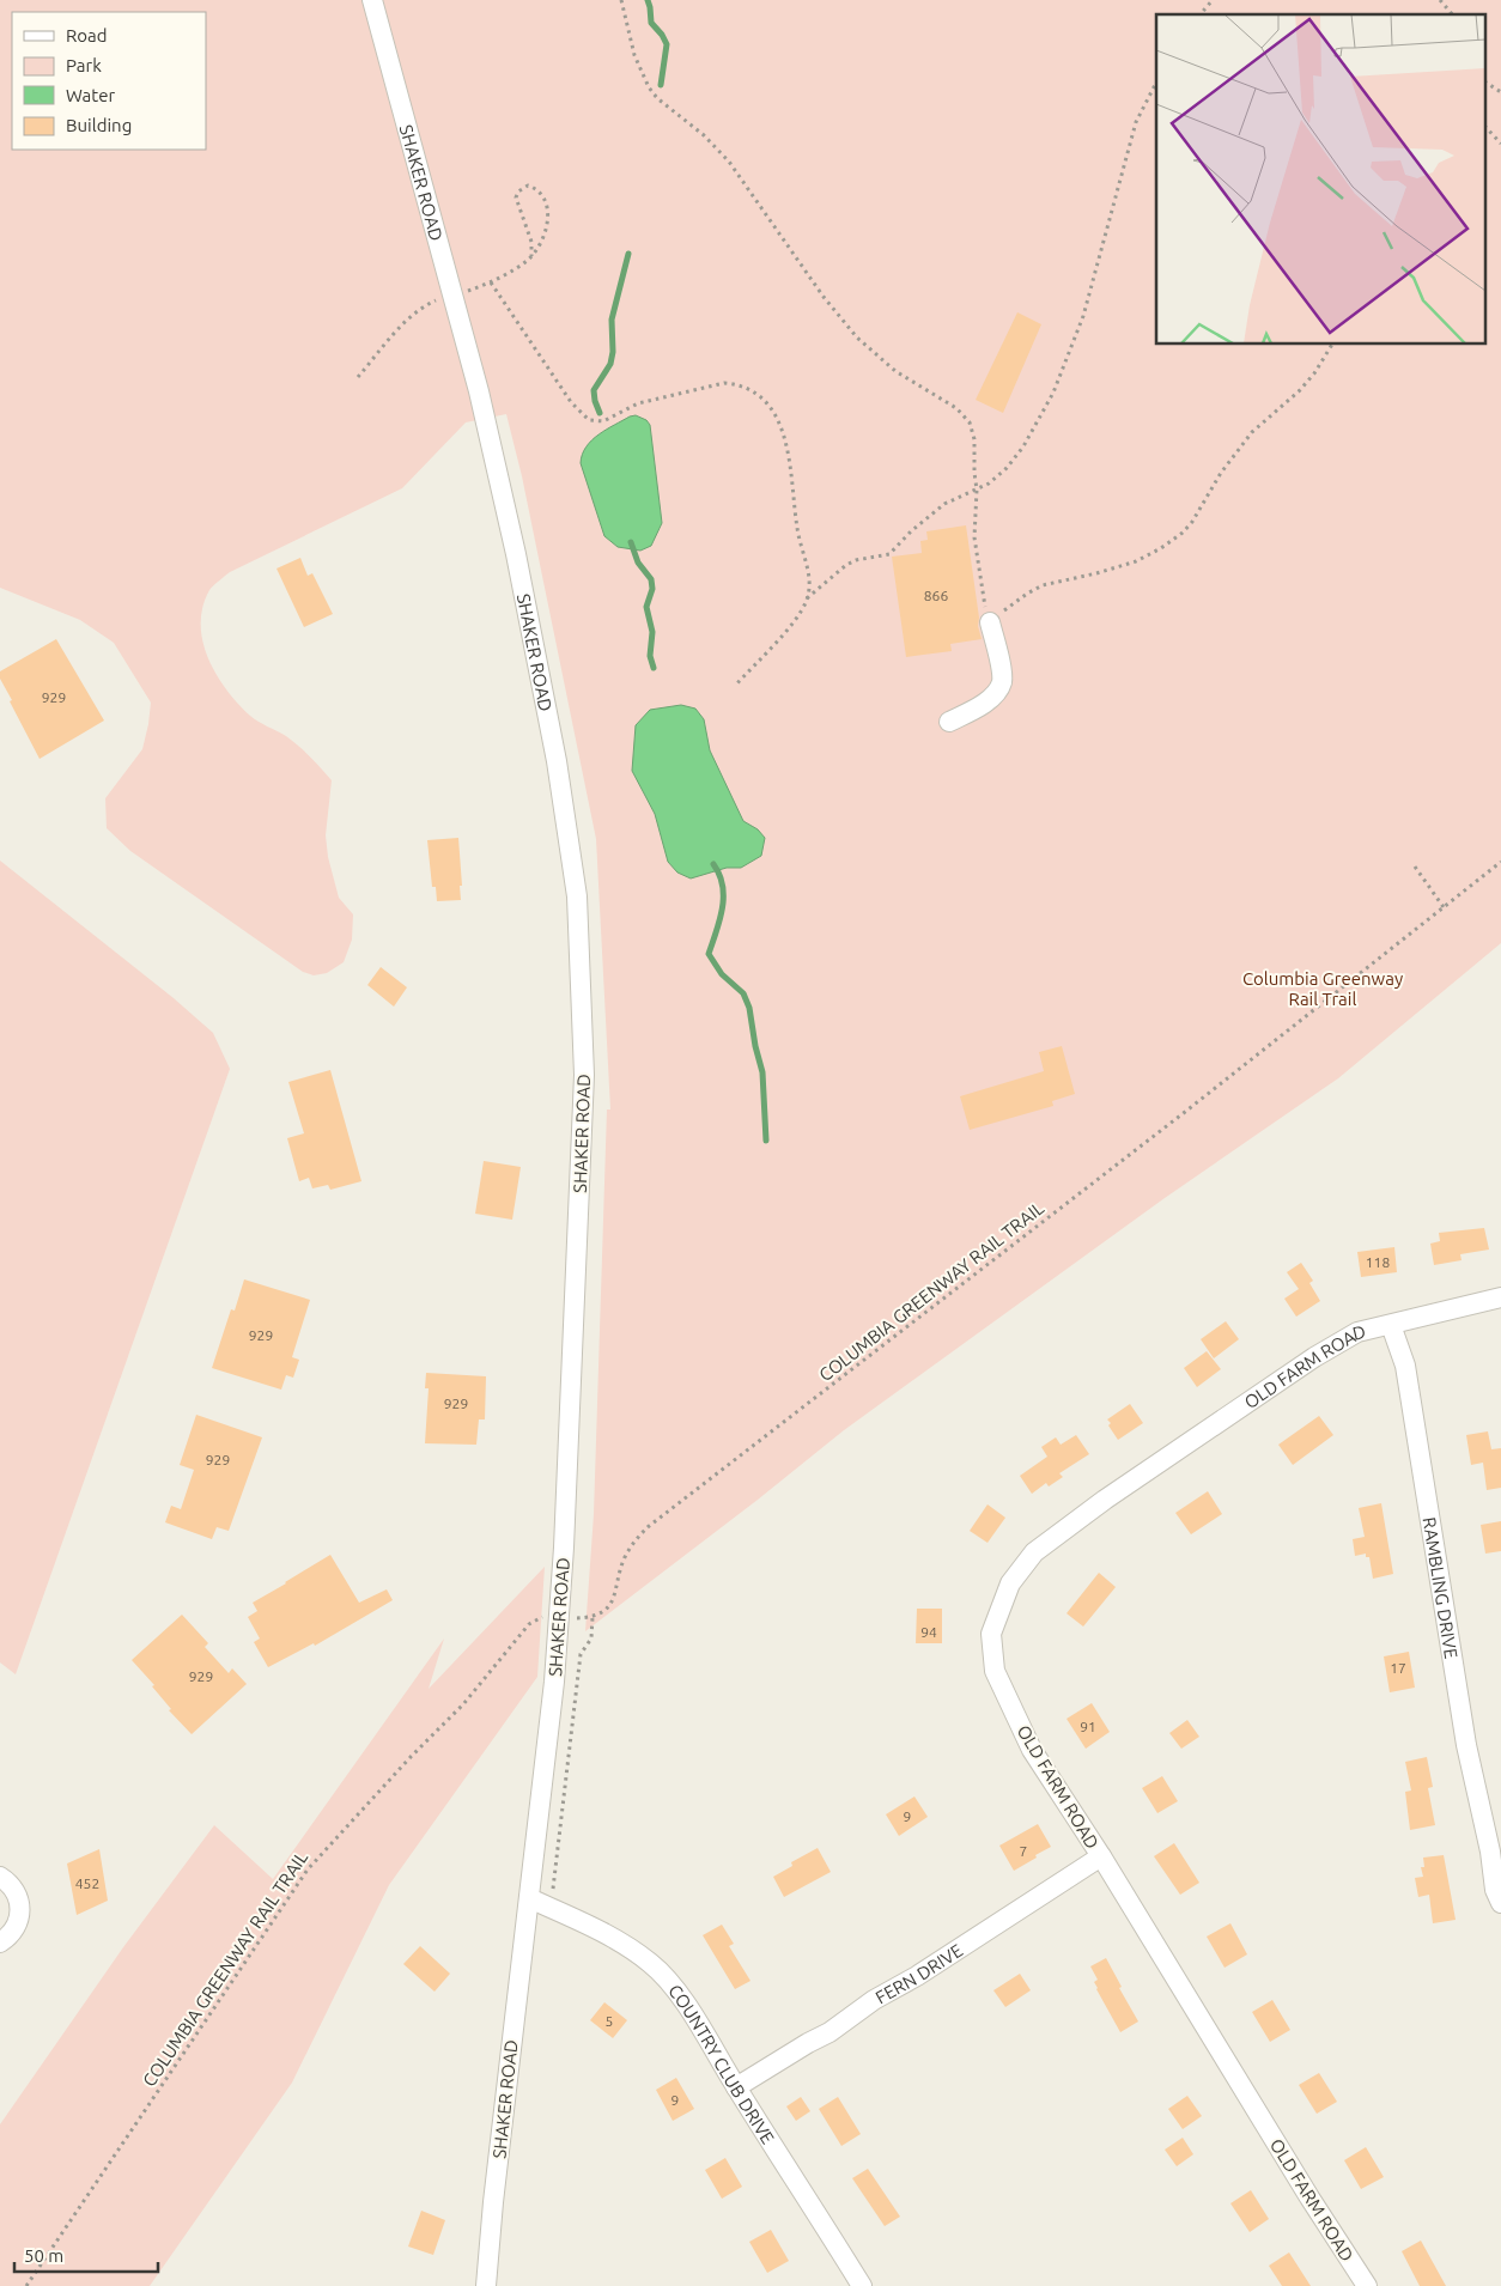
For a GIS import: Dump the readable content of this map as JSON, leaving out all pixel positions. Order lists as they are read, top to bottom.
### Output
{
  "streets": {
    "street": [
      "SHAKER ROAD",
      "OLD FARM ROAD",
      "RAMBLING DRIVE",
      "FERN DRIVE",
      "COUNTRY CLUB DRIVE"
    ],
    "path": ["COLUMBIA GREENWAY RAIL TRAIL"]
  },
  "crossings": [
    ["SHAKER ROAD", "COUNTRY CLUB DRIVE"],
    ["OLD FARM ROAD", "RAMBLING DRIVE"],
    ["OLD FARM ROAD", "FERN DRIVE"],
    ["FERN DRIVE", "COUNTRY CLUB DRIVE"]
  ],
  "parks": ["Columbia Greenway Rail Trail"],
  "house_numbers": [
    "866",
    "929",
    "118",
    "929",
    "929",
    "929",
    "94",
    "17",
    "929",
    "91",
    "9",
    "7",
    "452",
    "5",
    "9"
  ],
  "legend": [
    "Road",
    "Park",
    "Water",
    "Building"
  ],
  "scale_bar": "50 m"
}
